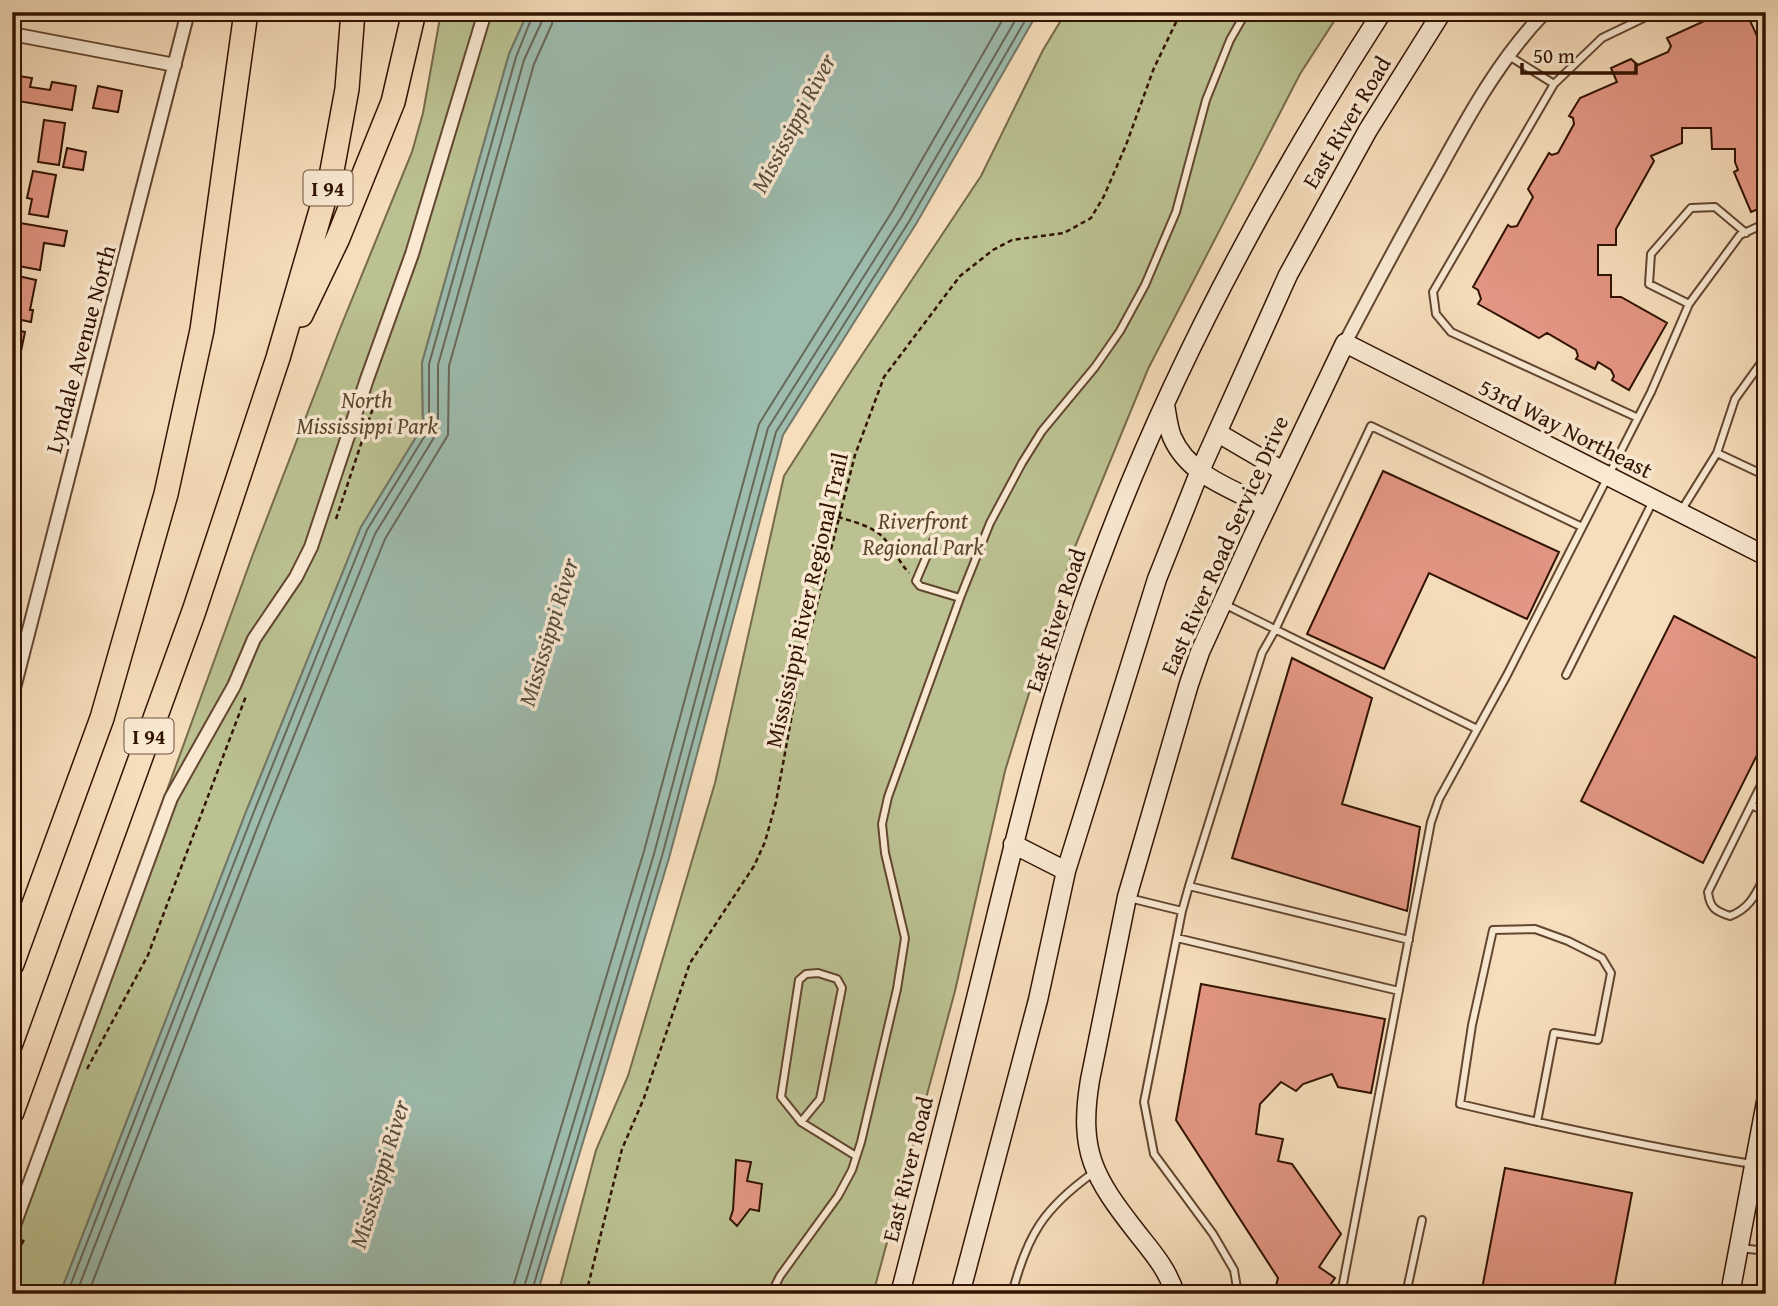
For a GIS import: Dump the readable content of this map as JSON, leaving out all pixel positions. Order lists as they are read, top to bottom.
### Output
{
  "streets": {
    "highway": ["I 94"],
    "street": [
      "East River Road",
      "Lyndale Avenue North",
      "53rd Way Northeast",
      "East River Road Service Drive"
    ],
    "path": ["Mississippi River Regional Trail"]
  },
  "crossings": [
    ["53rd Way Northeast", "East River Road Service Drive"]
  ],
  "water": ["Mississippi River"],
  "parks": ["North Mississippi Park", "Riverfront Regional Park"],
  "scale_bar": "50 m"
}
